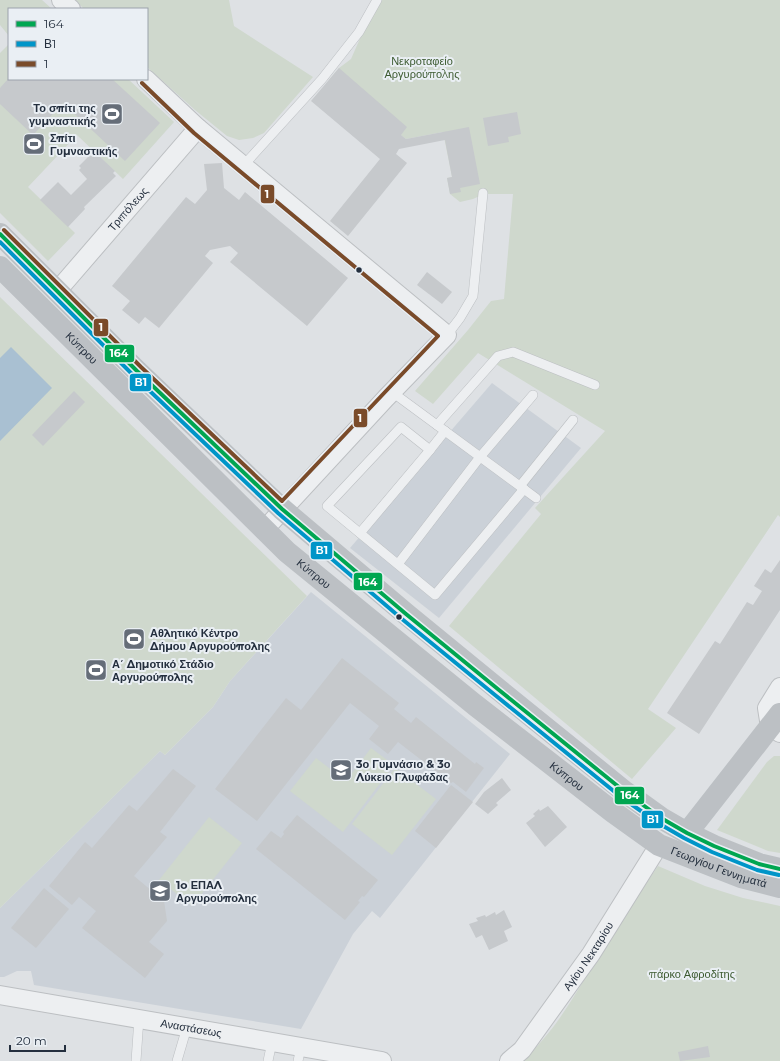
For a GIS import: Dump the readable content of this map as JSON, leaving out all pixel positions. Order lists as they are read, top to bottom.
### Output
{
  "streets": {
    "main road": ["Κύπρου", "Γεωργίου Γεννηματά"],
    "street": ["Τριπόλεως", "Αγίου Νεκταρίου", "Αναστάσεως"]
  },
  "crossings": [
    ["Κύπρου", "Γεωργίου Γεννηματά"],
    ["Κύπρου", "Αγίου Νεκταρίου"],
    ["Γεωργίου Γεννηματά", "Αγίου Νεκταρίου"]
  ],
  "parks": ["Νεκροταφείο Αργυρούπολης", "πάρκο Αφροδίτης"],
  "places": {
    "sports": [
      "Το σπίτι της γυμναστικής",
      "Σπίτι Γυμναστικής",
      "Αθλητικό Κέντρο Δήμου Αργυρούπολης",
      "Α΄ Δημοτικό Στάδιο Αργυρούπολης"
    ],
    "school or university": ["3ο Γυμνάσιο & 3ο Λύκειο Γλυφάδας", "1o ΕΠΑΛ Αργυρούπολης"]
  },
  "lines": ["transit line 1", "transit line 164", "transit line Β1"],
  "legend": ["164", "Β1", "1"],
  "scale_bar": "20 m"
}
